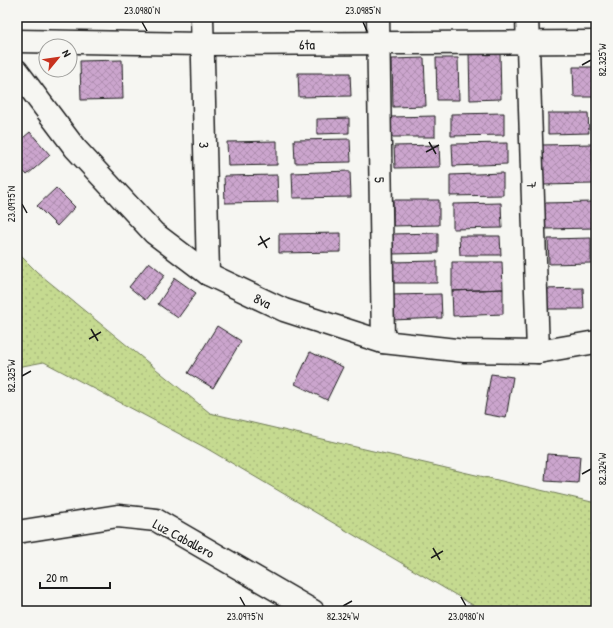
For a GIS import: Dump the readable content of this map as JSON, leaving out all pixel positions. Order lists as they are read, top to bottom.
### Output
{
  "streets": {
    "street": [
      "6ta",
      "3",
      "5",
      "7",
      "8va",
      "Luz Caballero"
    ]
  },
  "crossings": [
    ["6ta", "3"],
    ["6ta", "5"],
    ["6ta", "7"],
    ["3", "8va"],
    ["5", "8va"],
    ["7", "8va"]
  ],
  "scale_bar": "20 m",
  "north": "top right",
  "coordinates": [
    "23.0980°N",
    "23.0985°N",
    "82.325°W",
    "23.0975°N",
    "82.324°W"
  ]
}
